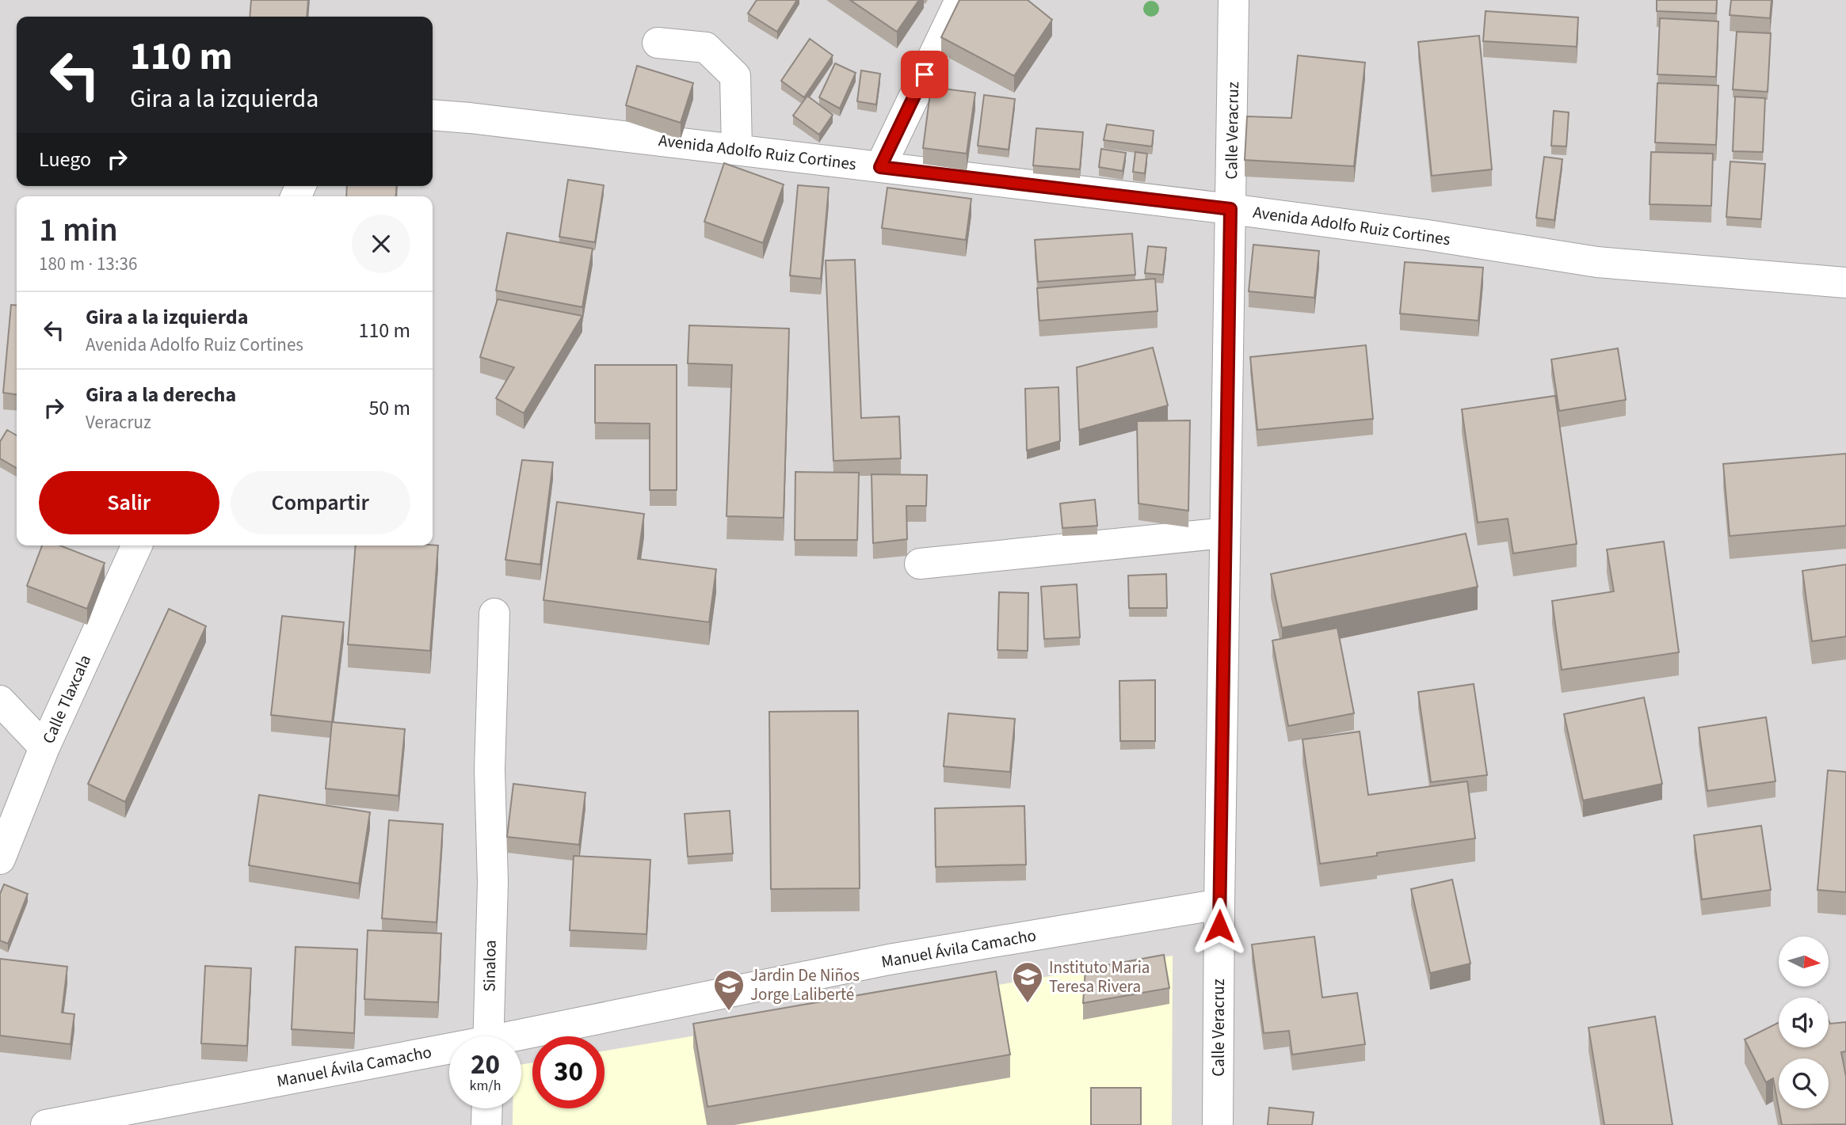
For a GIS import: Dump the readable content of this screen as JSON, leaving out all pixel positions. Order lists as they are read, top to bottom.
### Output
{
  "streets": {
    "street": [
      "Calle Veracruz",
      "Avenida Adolfo Ruiz Cortines",
      "Calle Tlaxcala",
      "Manuel Ávila Camacho",
      "Sinaloa"
    ]
  },
  "crossings": [
    ["Calle Veracruz", "Avenida Adolfo Ruiz Cortines"],
    ["Calle Veracruz", "Manuel Ávila Camacho"]
  ],
  "places": {
    "school or university": ["Instituto Maria Teresa Rivera", "Jardin De Niños Jorge Laliberté"]
  },
  "north": "right",
  "page": {
    "turn": ["110 m", "Gira a la izquierda"],
    "then": "Luego",
    "heading": ["1 min", "180 m · 13:36"],
    "list": [
      {
        "name": "Gira a la izquierda",
        "note": "Avenida Adolfo Ruiz Cortines",
        "value": "110 m"
      },
      {
        "name": "Gira a la derecha",
        "note": "Veracruz",
        "value": "50 m"
      }
    ],
    "buttons": ["Salir", "Compartir"],
    "speed": "20 km/h",
    "limit": "30"
  }
}
